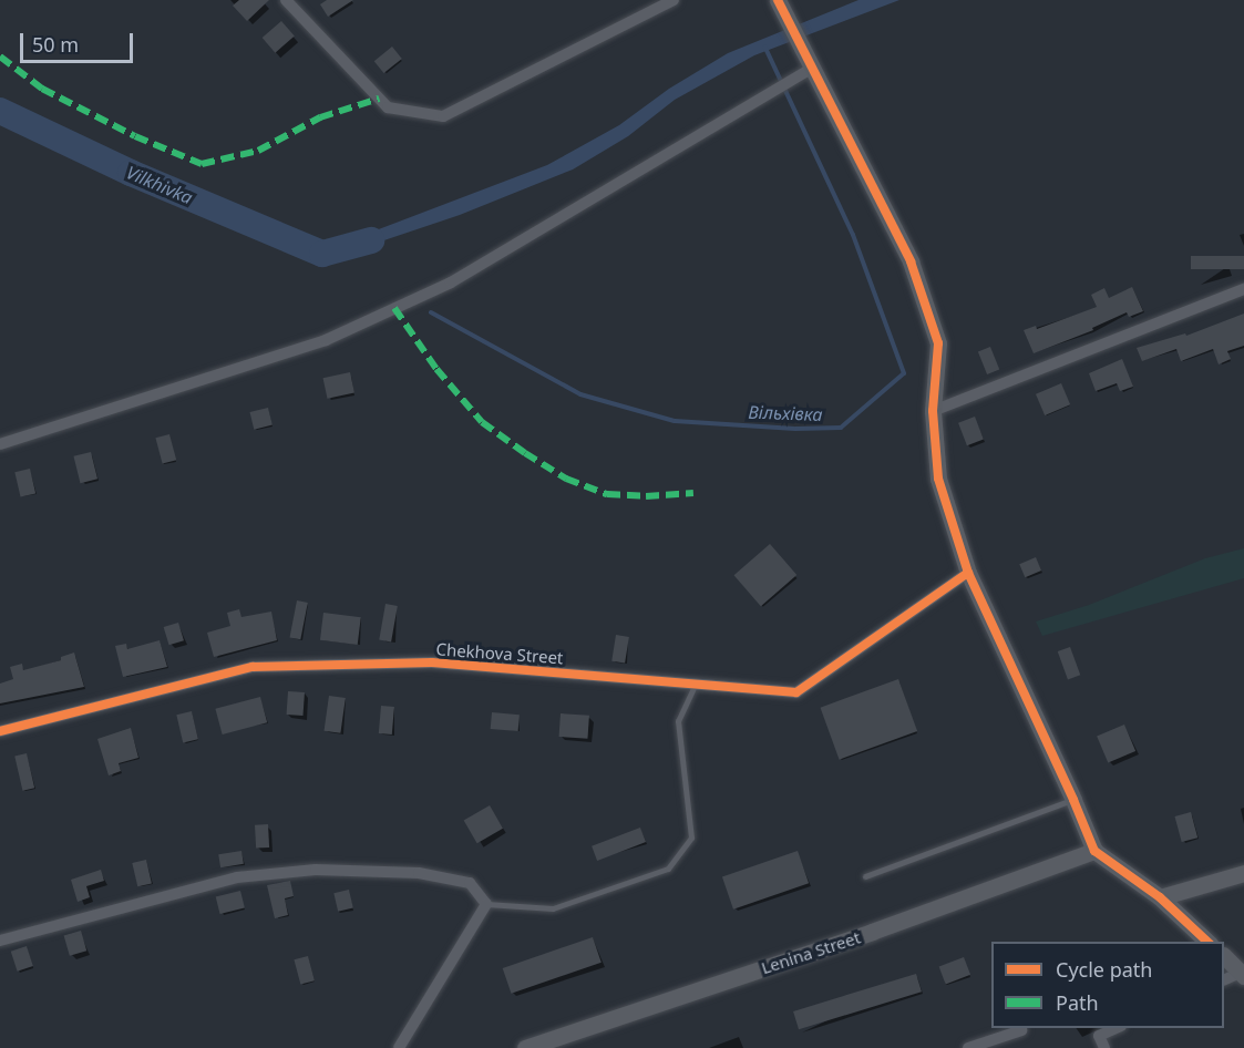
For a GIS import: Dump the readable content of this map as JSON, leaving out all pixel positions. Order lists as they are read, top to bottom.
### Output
{
  "streets": {
    "street": ["Chekhova Street", "Lenina Street"]
  },
  "water": ["Vilkhivka", "Вільхівка"],
  "legend": ["Cycle path", "Path"],
  "scale_bar": "50 m"
}
